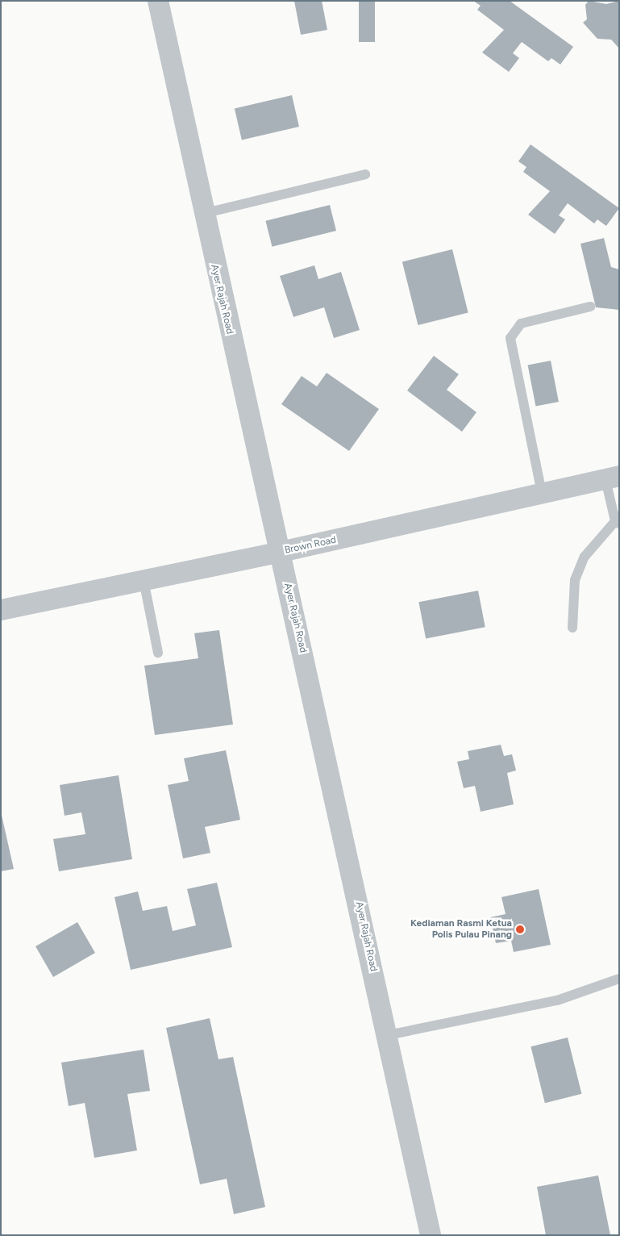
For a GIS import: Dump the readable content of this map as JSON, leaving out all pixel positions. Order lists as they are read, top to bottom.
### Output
{
  "streets": {
    "street": ["Ayer Rajah Road", "Brown Road"]
  },
  "crossings": [
    ["Ayer Rajah Road", "Brown Road"]
  ],
  "places": ["Kediaman Rasmi Ketua Polis Pulau Pinang"]
}
